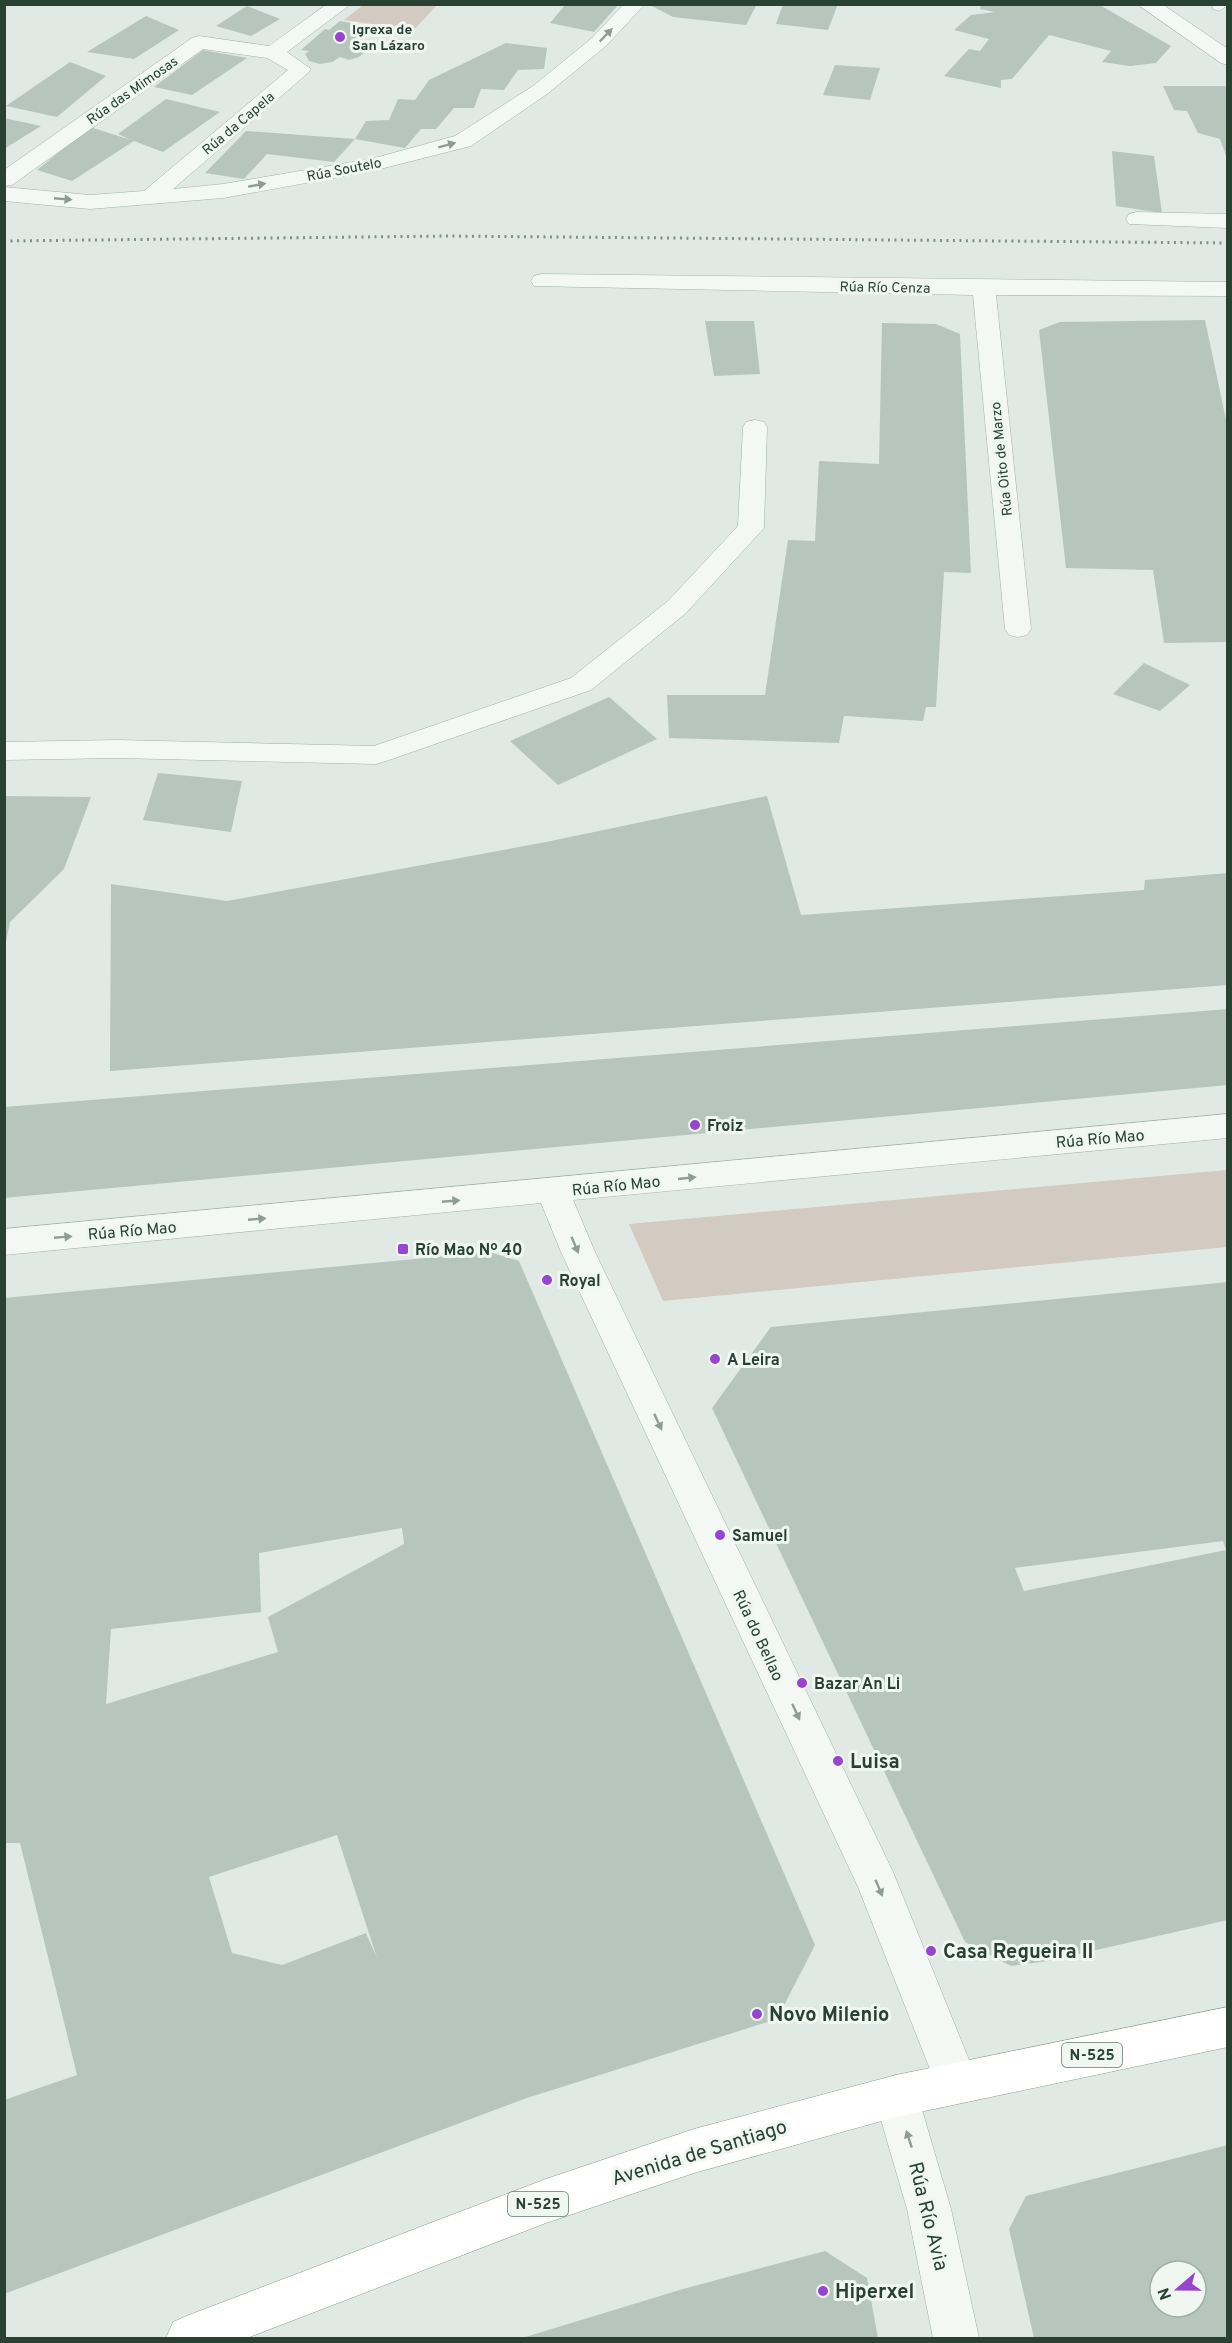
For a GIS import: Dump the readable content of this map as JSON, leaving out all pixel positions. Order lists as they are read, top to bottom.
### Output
{
  "streets": {
    "highway": ["N-525", "Avenida de Santiago"],
    "street": [
      "Rúa das Mimosas",
      "Rúa da Capela",
      "Rúa Soutelo",
      "Rúa Río Cenza",
      "Rúa Oito de Marzo",
      "Rúa Río Mao",
      "Rúa do Bellao",
      "Rúa Río Avia"
    ]
  },
  "crossings": [
    ["Rúa das Mimosas", "Rúa da Capela"],
    ["Rúa da Capela", "Rúa Soutelo"],
    ["Rúa Río Cenza", "Rúa Oito de Marzo"],
    ["Rúa Río Mao", "Rúa do Bellao"],
    ["Rúa do Bellao", "Avenida de Santiago"],
    ["Avenida de Santiago", "Rúa Río Avia"]
  ],
  "one_way": [
    "Rúa Soutelo",
    "Rúa Río Mao",
    "Rúa do Bellao",
    "Rúa Río Avia"
  ],
  "places": {
    "other": [
      "Igrexa de San Lázaro",
      "Froiz",
      "Royal",
      "A Leira",
      "Samuel",
      "Bazar An Li",
      "Luisa",
      "Casa Regueira II",
      "Novo Milenio",
      "Hiperxel"
    ],
    "transit": ["Río Mao Nº 40"]
  },
  "north": "left"
}
